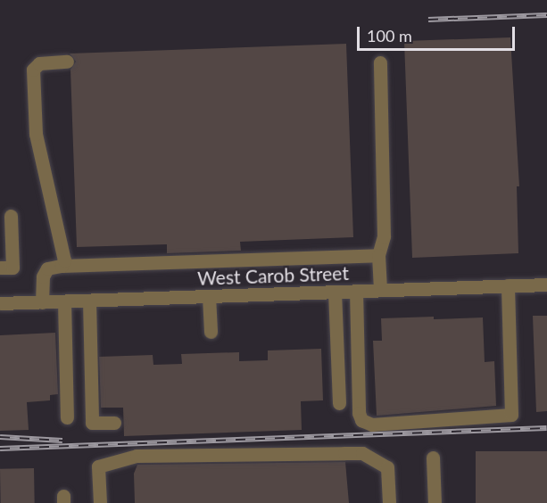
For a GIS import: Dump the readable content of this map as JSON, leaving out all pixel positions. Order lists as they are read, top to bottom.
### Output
{
  "streets": {
    "street": ["West Carob Street"]
  },
  "scale_bar": "100 m"
}
